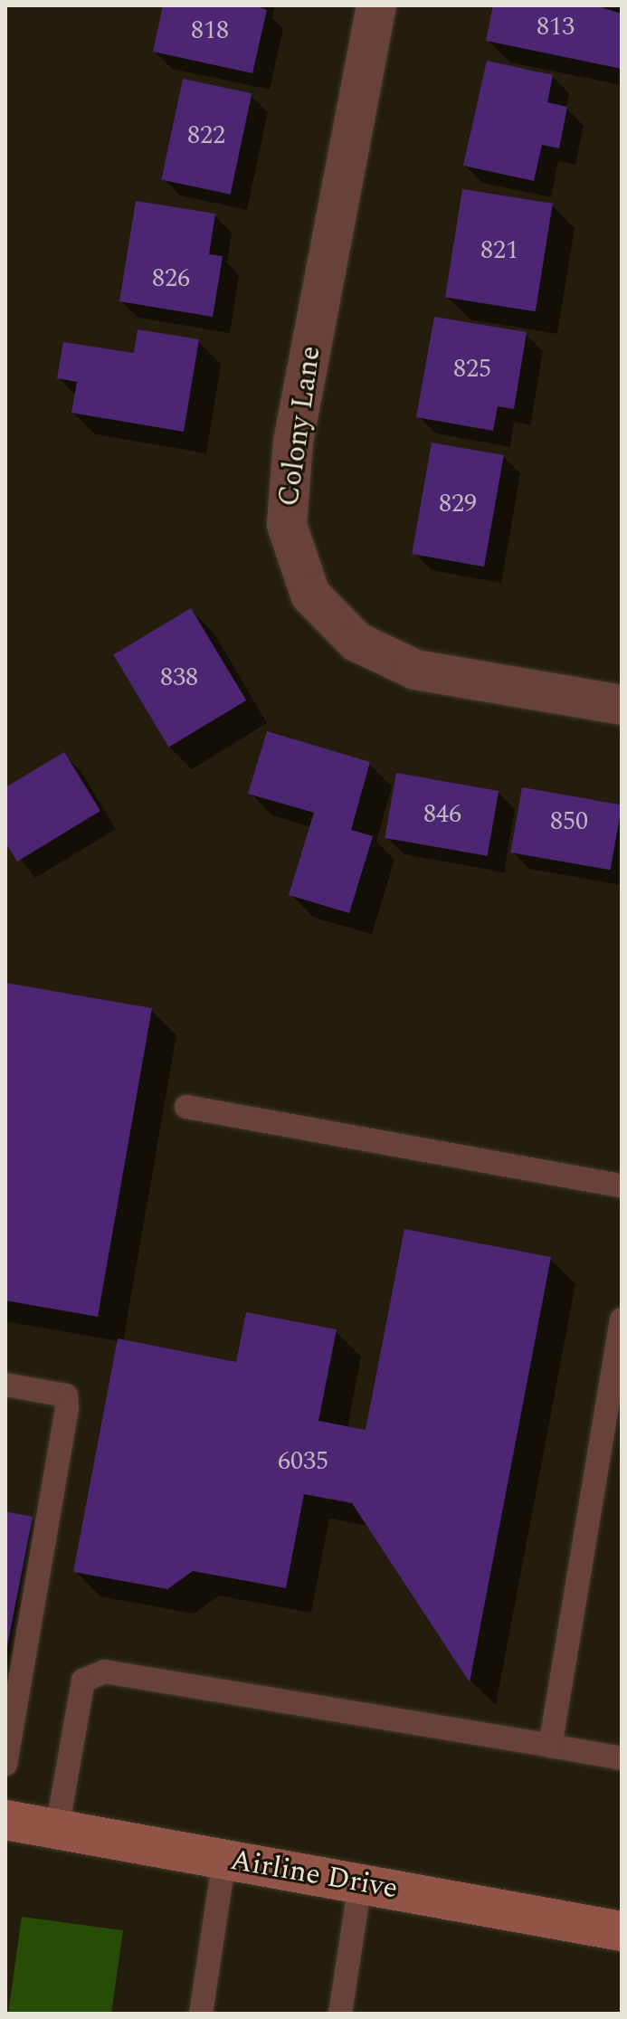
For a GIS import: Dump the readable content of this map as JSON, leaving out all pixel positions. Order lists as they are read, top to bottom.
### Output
{
  "streets": {
    "main road": ["Airline Drive"],
    "street": ["Colony Lane"]
  },
  "house_numbers": [
    "813",
    "818",
    "822",
    "821",
    "826",
    "825",
    "829",
    "838",
    "846",
    "850",
    "6035"
  ]
}
